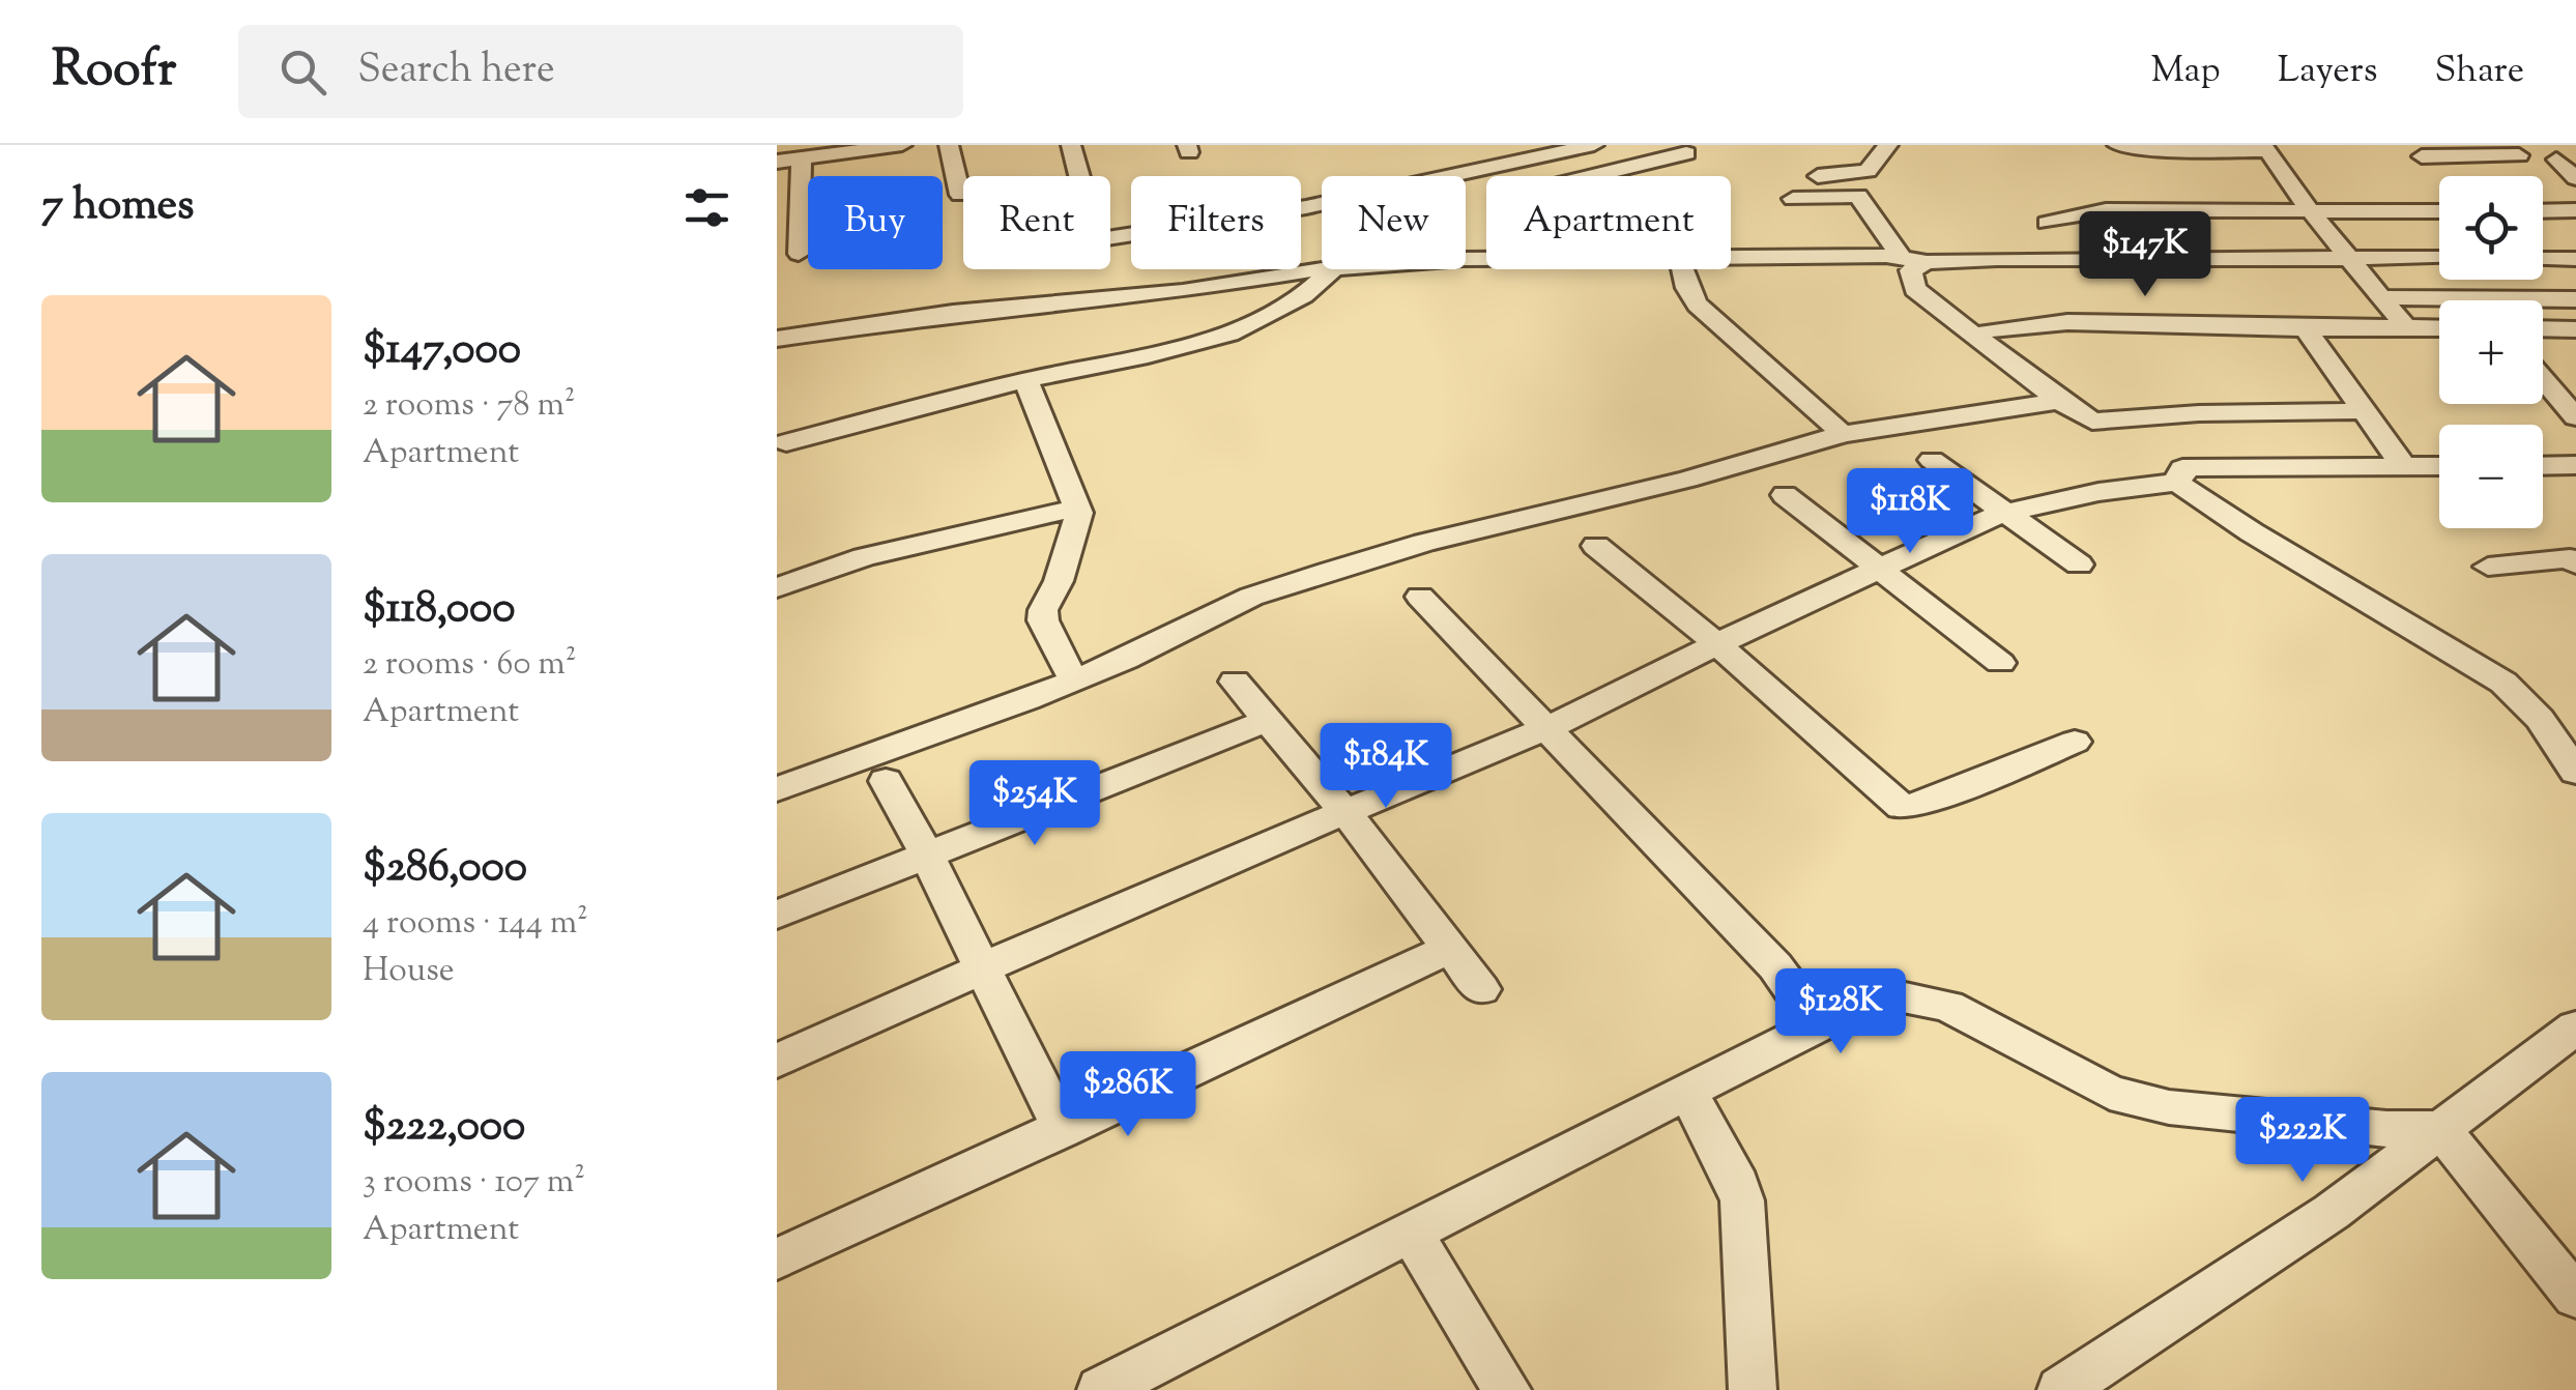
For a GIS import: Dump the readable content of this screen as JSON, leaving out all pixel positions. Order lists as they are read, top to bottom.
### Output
{
  "page": {
    "header": "Roofr",
    "search": "Search here",
    "nav": ["Map", "Layers", "Share"],
    "heading": "7 homes",
    "map_buttons": ["+", "−"],
    "chip": [
      "Buy",
      "Rent",
      "Filters",
      "New",
      "Apartment"
    ],
    "price": [
      "$147K",
      "$118K",
      "$184K",
      "$254K",
      "$128K",
      "$286K",
      "$222K"
    ],
    "list": [
      {
        "name": "$147,000",
        "note": "2 rooms · 78 m² · Apartment"
      },
      {
        "name": "$118,000",
        "note": "2 rooms · 60 m² · Apartment"
      },
      {
        "name": "$286,000",
        "note": "4 rooms · 144 m² · House"
      },
      {
        "name": "$222,000",
        "note": "3 rooms · 107 m² · Apartment"
      }
    ]
  }
}
